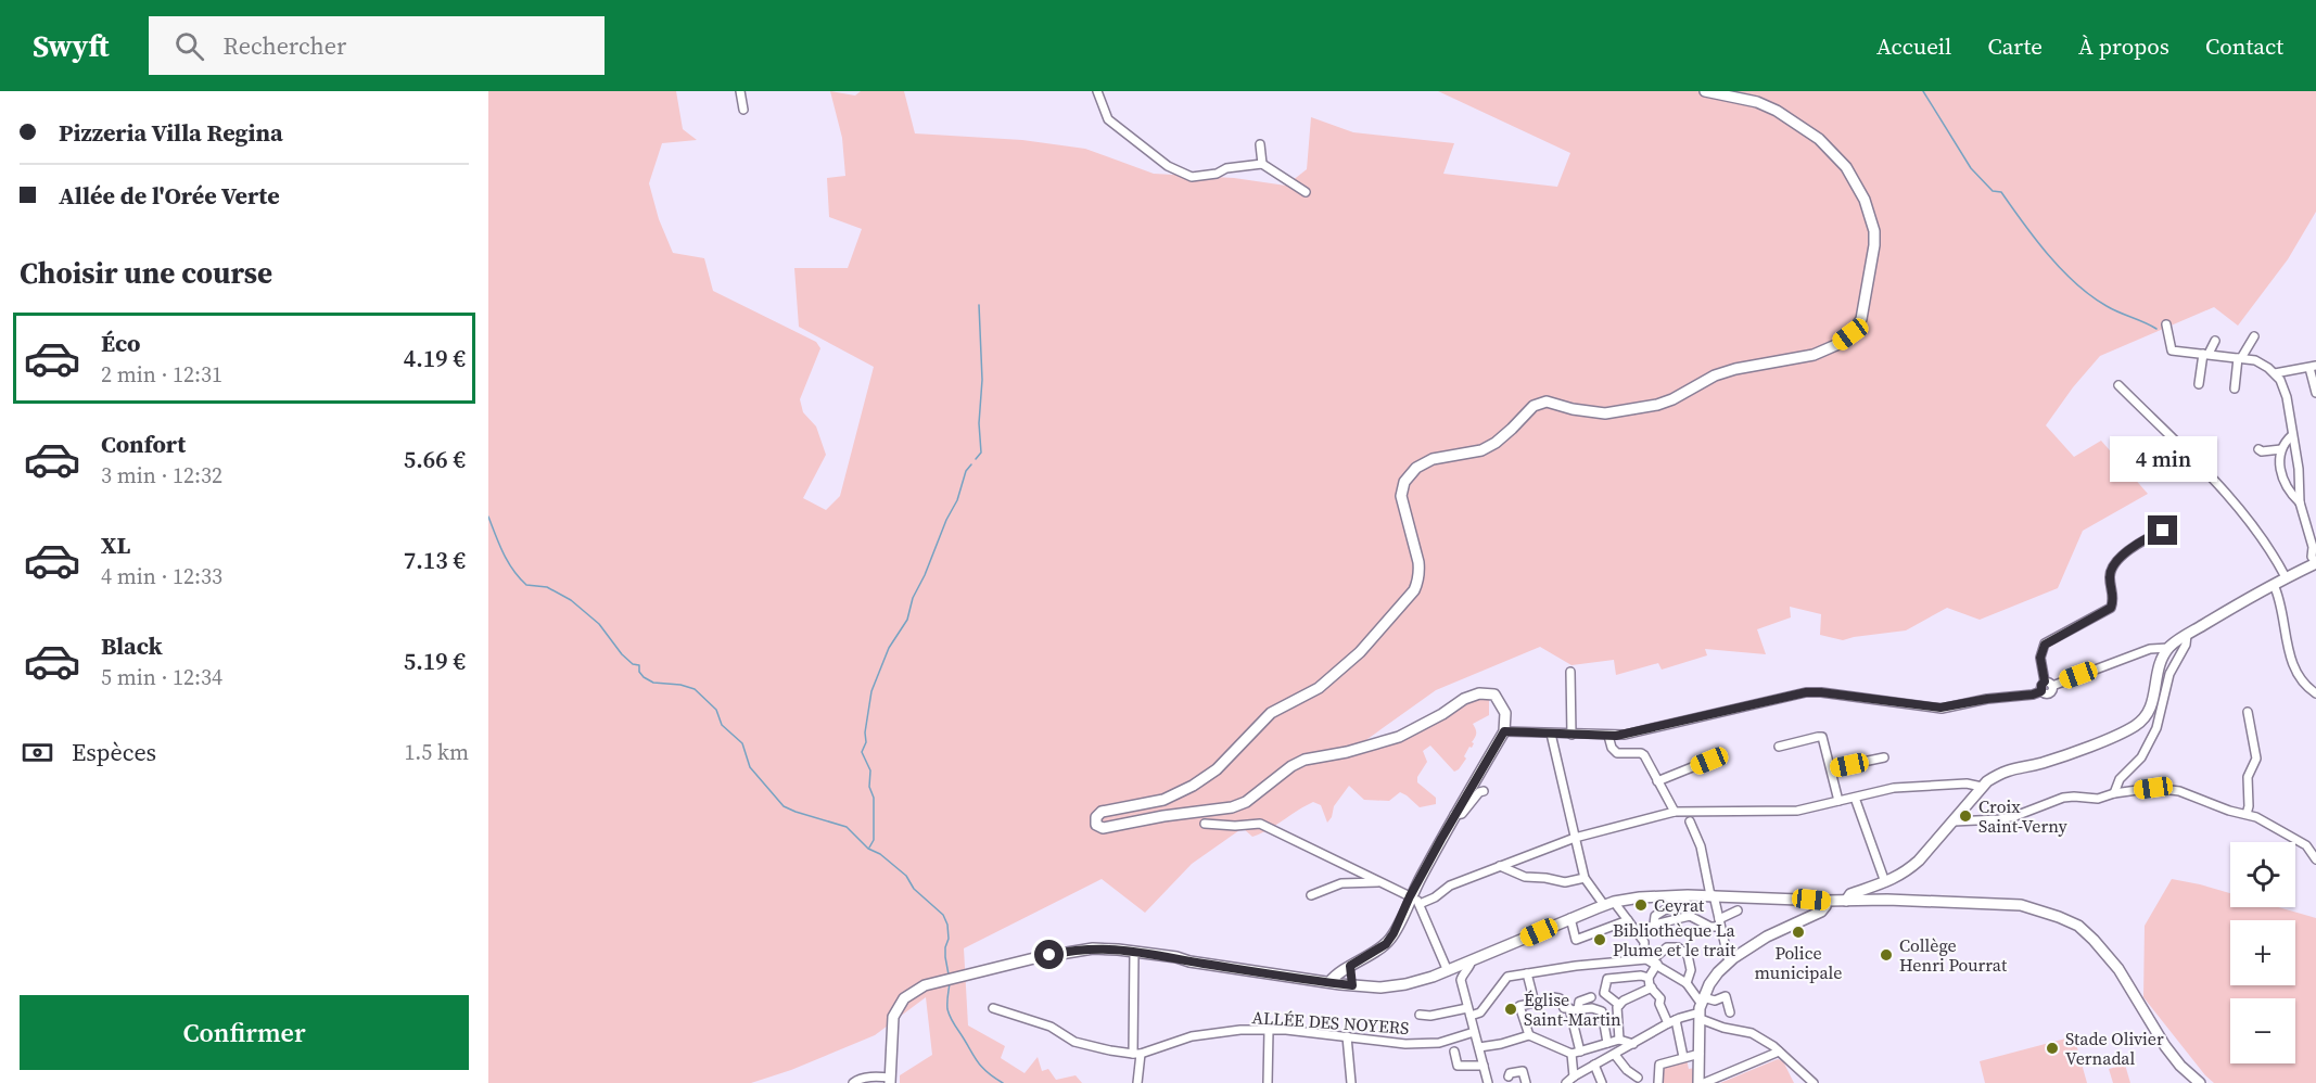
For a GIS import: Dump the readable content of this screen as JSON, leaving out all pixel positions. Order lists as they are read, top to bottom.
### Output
{
  "streets": {
    "street": ["ALLÉE DES NOYERS"]
  },
  "places": [
    "Croix Saint-Verny",
    "Ceyrat",
    "Police municipale",
    "Bibliothèque La Plume et le trait",
    "Collège Henri Pourrat",
    "Église Saint-Martin",
    "Stade Olivier Vernadal"
  ],
  "page": {
    "header": "Swyft",
    "search": "Rechercher",
    "nav": [
      "Accueil",
      "Carte",
      "À propos",
      "Contact"
    ],
    "banner": ["Pizzeria Villa Regina", "Allée de l'Orée Verte"],
    "heading": "Choisir une course",
    "list": [
      {
        "name": "Éco",
        "note": "2 min · 12:31",
        "value": "4.19 €"
      },
      {
        "name": "Confort",
        "note": "3 min · 12:32",
        "value": "5.66 €"
      },
      {
        "name": "XL",
        "note": "4 min · 12:33",
        "value": "7.13 €"
      },
      {
        "name": "Black",
        "note": "5 min · 12:34",
        "value": "5.19 €"
      }
    ],
    "bubble": "4 min",
    "pay": ["Espèces", "1.5 km"],
    "map_buttons": ["+", "−"],
    "buttons": "Confirmer"
  }
}
